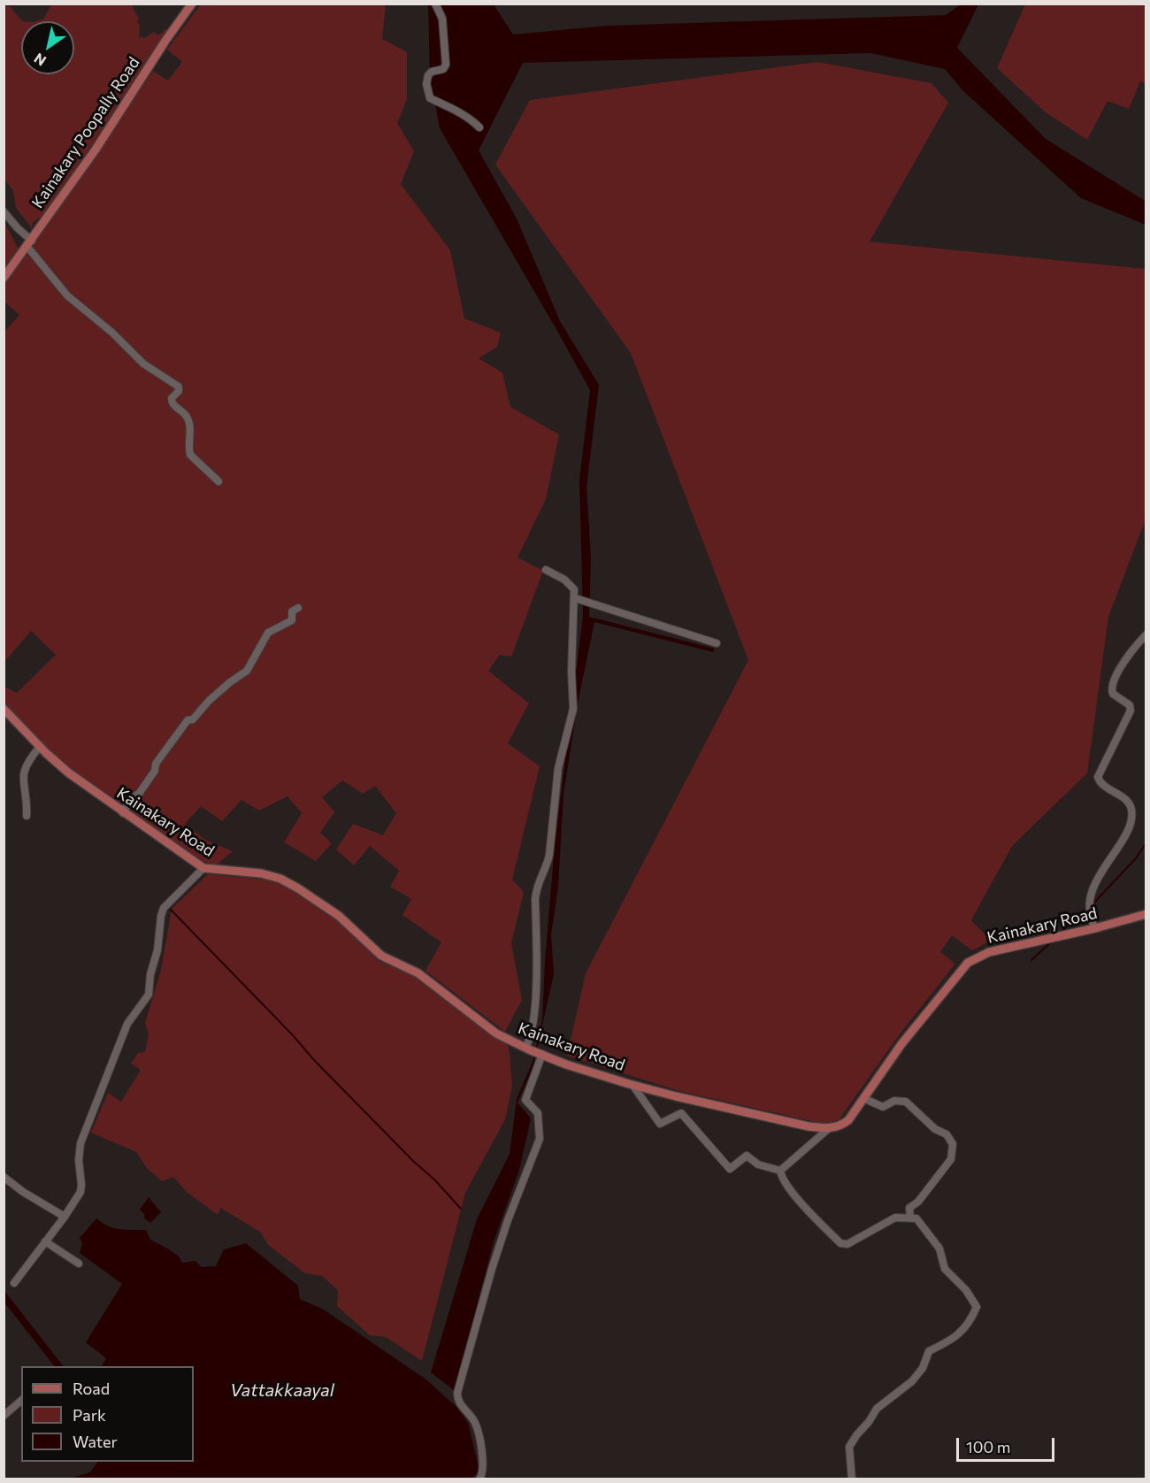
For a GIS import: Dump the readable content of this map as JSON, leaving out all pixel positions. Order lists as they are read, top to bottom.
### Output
{
  "streets": {
    "main road": ["Kainakary Poopally Road", "Kainakary Road"]
  },
  "water": ["Vattakkaayal"],
  "legend": ["Road", "Park", "Water"],
  "scale_bar": "100 m",
  "north": "bottom left"
}
